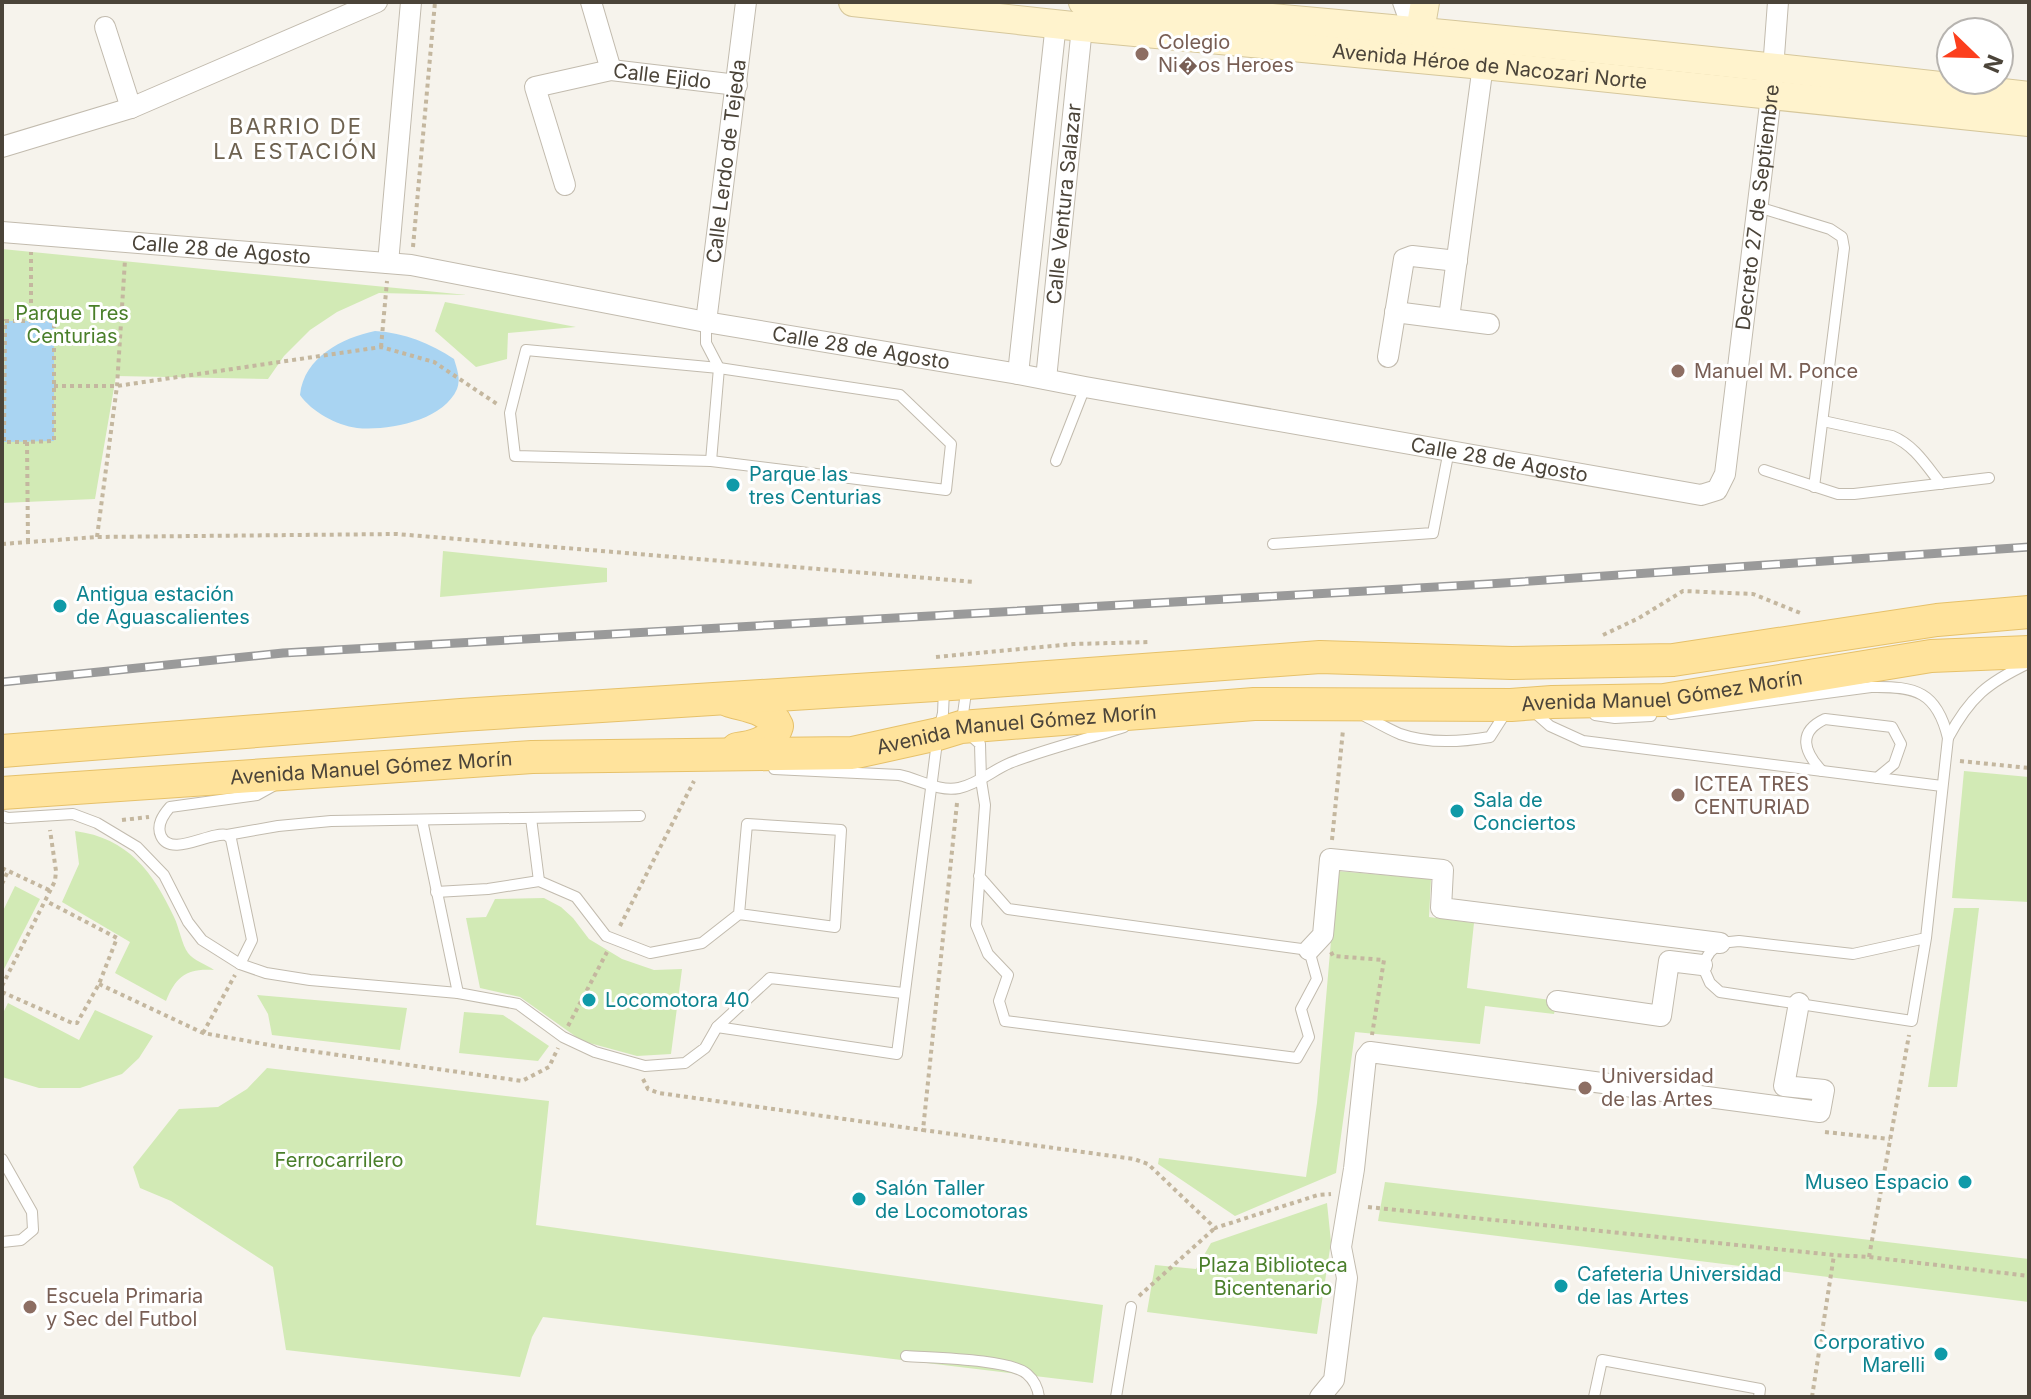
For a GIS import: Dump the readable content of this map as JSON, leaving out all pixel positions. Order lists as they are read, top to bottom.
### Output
{
  "streets": {
    "main road": ["Avenida Héroe de Nacozari Norte", "Avenida Manuel Gómez Morín"],
    "street": [
      "Calle Ejido",
      "Calle Lerdo de Tejeda",
      "Calle Ventura Salazar",
      "Decreto 27 de Septiembre",
      "Calle 28 de Agosto"
    ]
  },
  "crossings": [
    ["Avenida Héroe de Nacozari Norte", "Calle Ventura Salazar"],
    ["Avenida Héroe de Nacozari Norte", "Decreto 27 de Septiembre"],
    ["Calle Ejido", "Calle Lerdo de Tejeda"],
    ["Calle Lerdo de Tejeda", "Calle 28 de Agosto"],
    ["Calle Ventura Salazar", "Calle 28 de Agosto"],
    ["Decreto 27 de Septiembre", "Calle 28 de Agosto"]
  ],
  "districts": ["BARRIO DE LA ESTACIÓN"],
  "parks": ["Parque Tres Centurias", "Ferrocarrilero", "Plaza Biblioteca Bicentenario"],
  "places": [
    "Colegio Ni�os Heroes",
    "Manuel M. Ponce",
    "Parque las tres Centurias",
    "Antigua estación de Aguascalientes",
    "ICTEA TRES CENTURIAD",
    "Sala de Conciertos",
    "Locomotora 40",
    "Universidad de las Artes",
    "Museo Espacio",
    "Salón Taller de Locomotoras",
    "Cafeteria Universidad de las Artes",
    "Escuela Primaria y Sec del Futbol",
    "Corporativo Marelli"
  ],
  "north": "bottom right"
}
